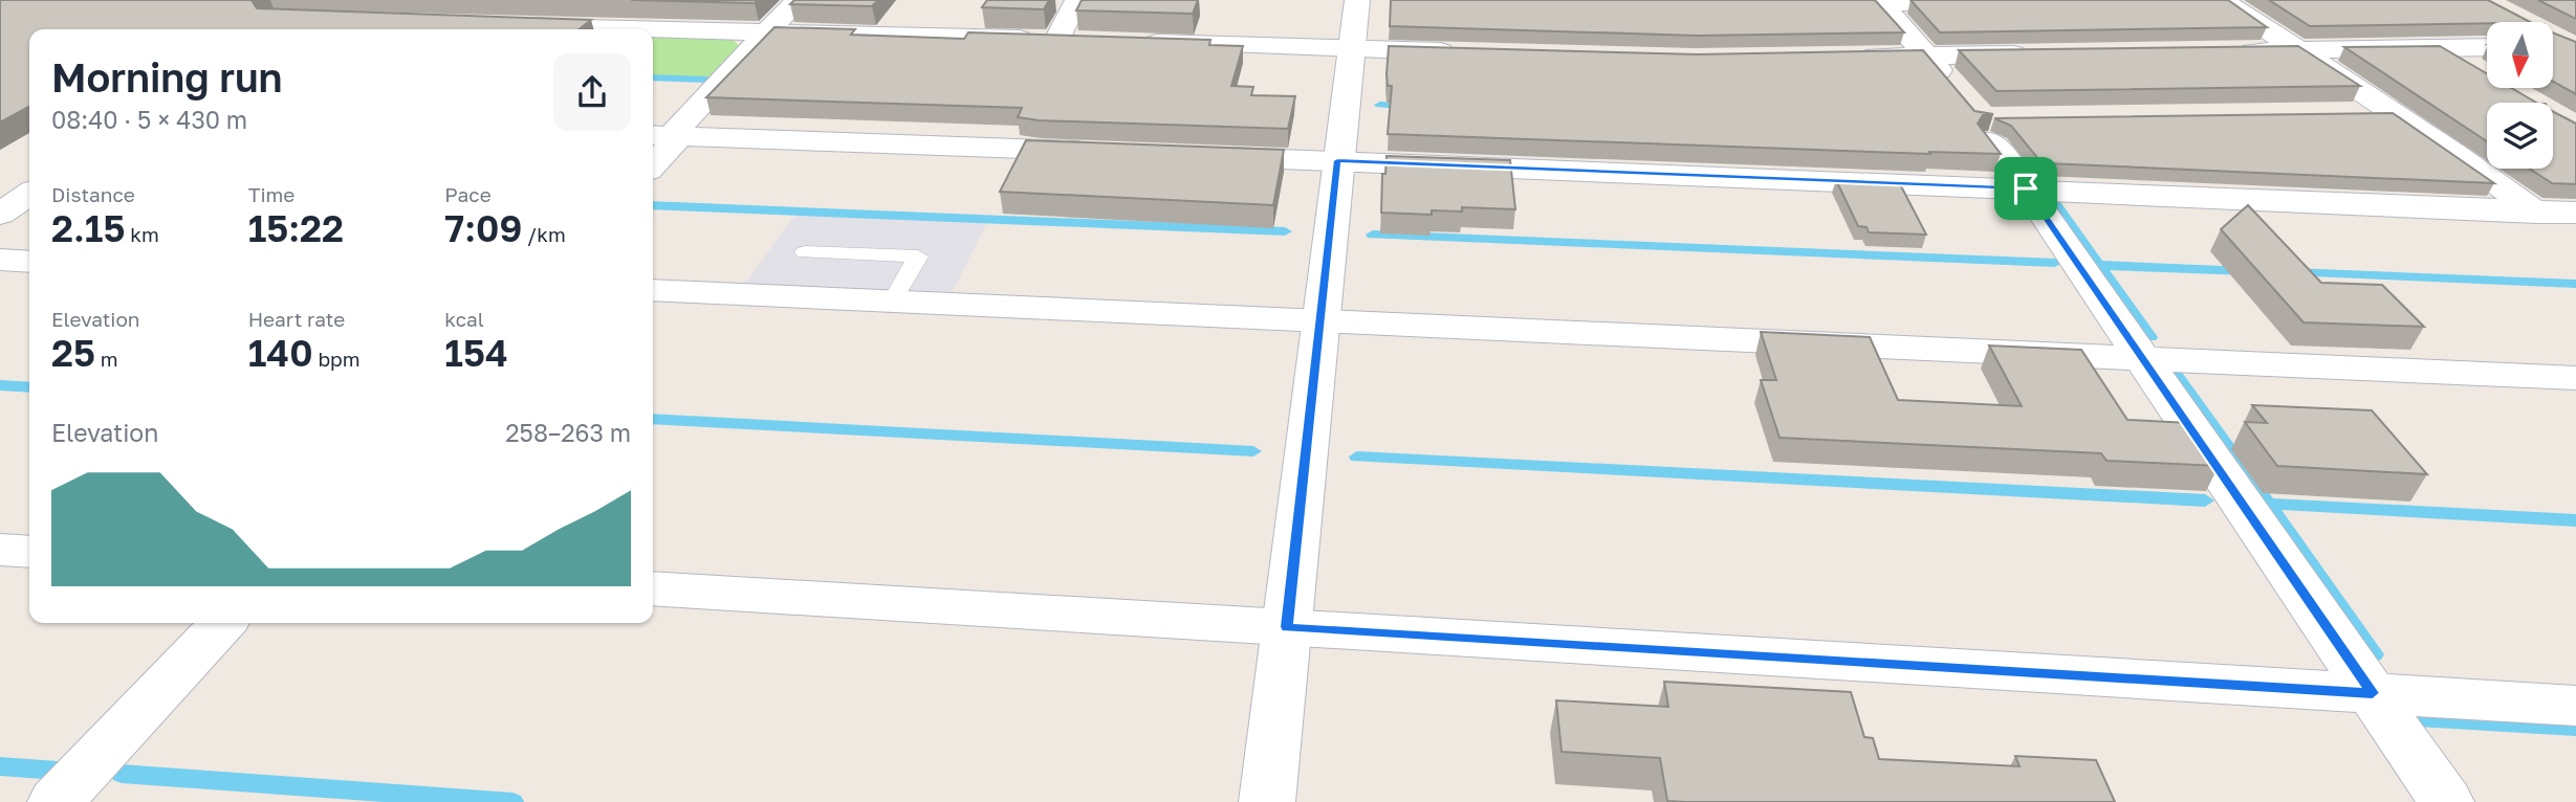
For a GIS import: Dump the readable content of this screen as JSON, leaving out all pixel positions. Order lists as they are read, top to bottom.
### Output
{
  "north": "bottom",
  "page": {
    "heading": ["Morning run", "08:40 · 5 × 430 m"],
    "stats": [
      ["Distance", "2.15 km"],
      ["Time", "15:22"],
      ["Pace", "7:09 /km"],
      ["Elevation", "25 m"],
      ["Heart rate", "140 bpm"],
      ["kcal", "154"]
    ],
    "chart": ["Elevation", "258–263 m"]
  }
}
